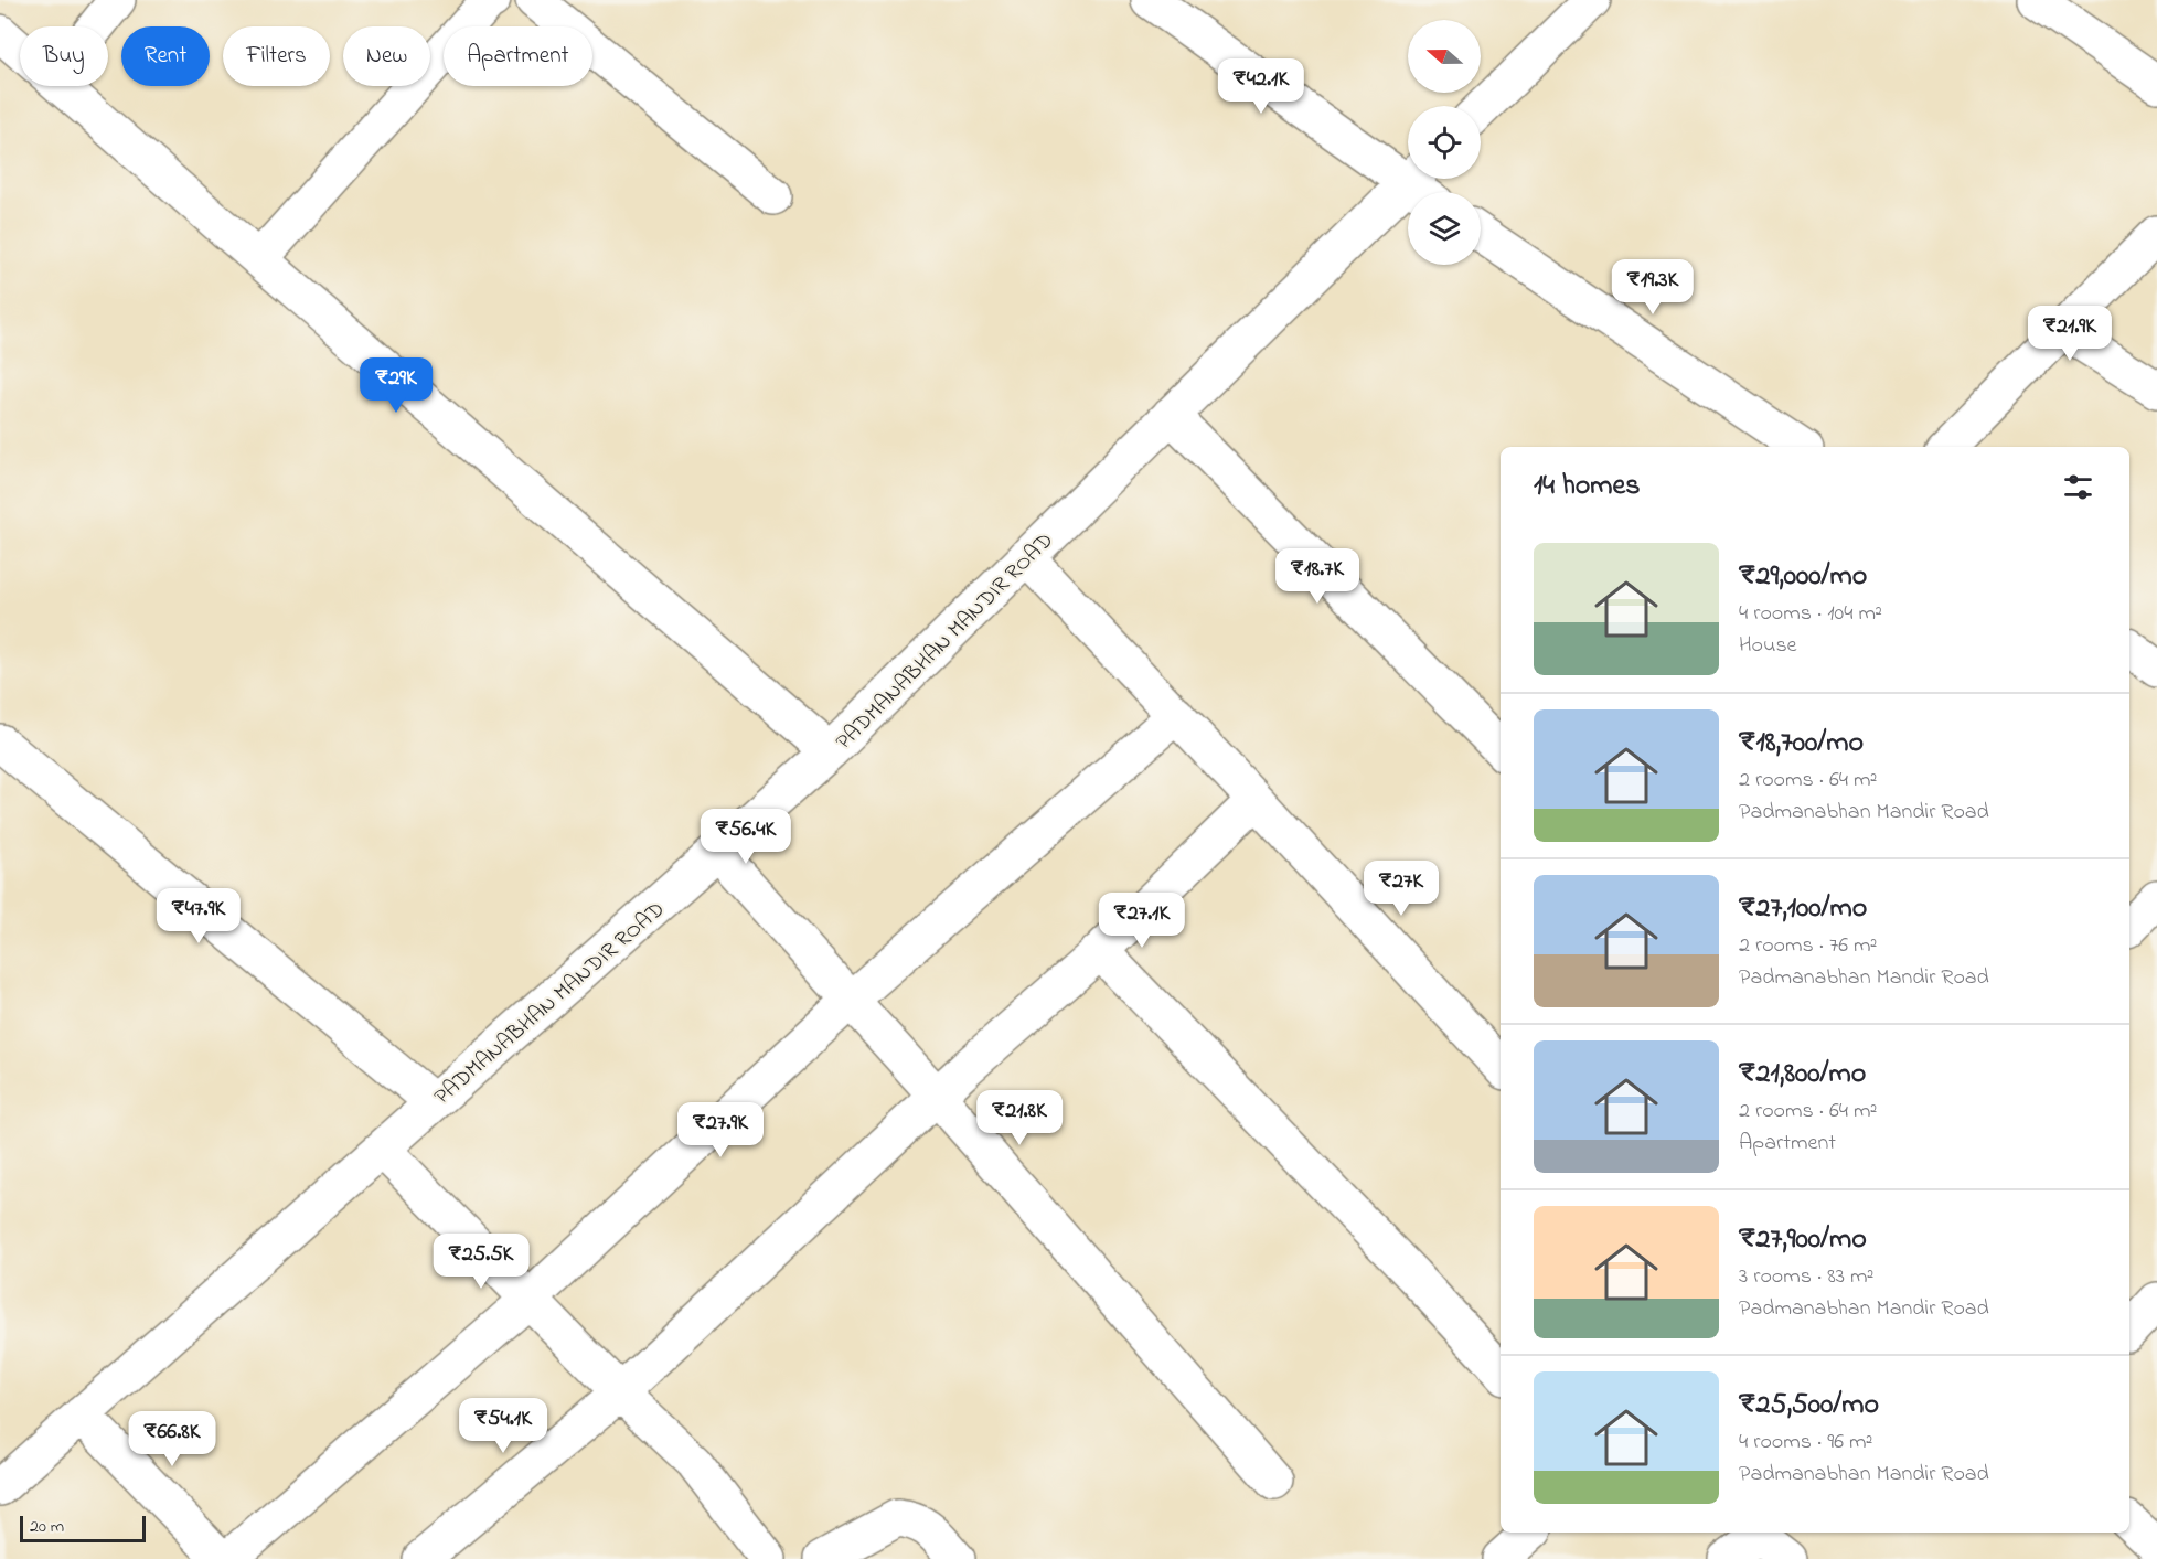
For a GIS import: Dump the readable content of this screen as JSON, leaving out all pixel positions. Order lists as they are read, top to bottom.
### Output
{
  "streets": {
    "street": ["PADMANABHAN MANDIR ROAD"]
  },
  "scale_bar": "20 m",
  "north": "left",
  "page": {
    "chip": [
      "Buy",
      "Rent",
      "Filters",
      "New",
      "Apartment"
    ],
    "price": [
      "₹42.1K",
      "₹19.3K",
      "₹21.9K",
      "₹29K",
      "₹18.7K",
      "₹56.4K",
      "₹27K",
      "₹47.9K",
      "₹27.1K",
      "₹21.8K",
      "₹27.9K",
      "₹25.5K",
      "₹54.1K",
      "₹66.8K"
    ],
    "heading": "14 homes",
    "list": [
      {
        "name": "₹29,000/mo",
        "note": "4 rooms · 104 m² · House"
      },
      {
        "name": "₹18,700/mo",
        "note": "2 rooms · 64 m² · Padmanabhan Mandir Road"
      },
      {
        "name": "₹27,100/mo",
        "note": "2 rooms · 76 m² · Padmanabhan Mandir Road"
      },
      {
        "name": "₹21,800/mo",
        "note": "2 rooms · 64 m² · Apartment"
      },
      {
        "name": "₹27,900/mo",
        "note": "3 rooms · 83 m² · Padmanabhan Mandir Road"
      },
      {
        "name": "₹25,500/mo",
        "note": "4 rooms · 96 m² · Padmanabhan Mandir Road"
      }
    ],
    "scale": "20 m"
  }
}
